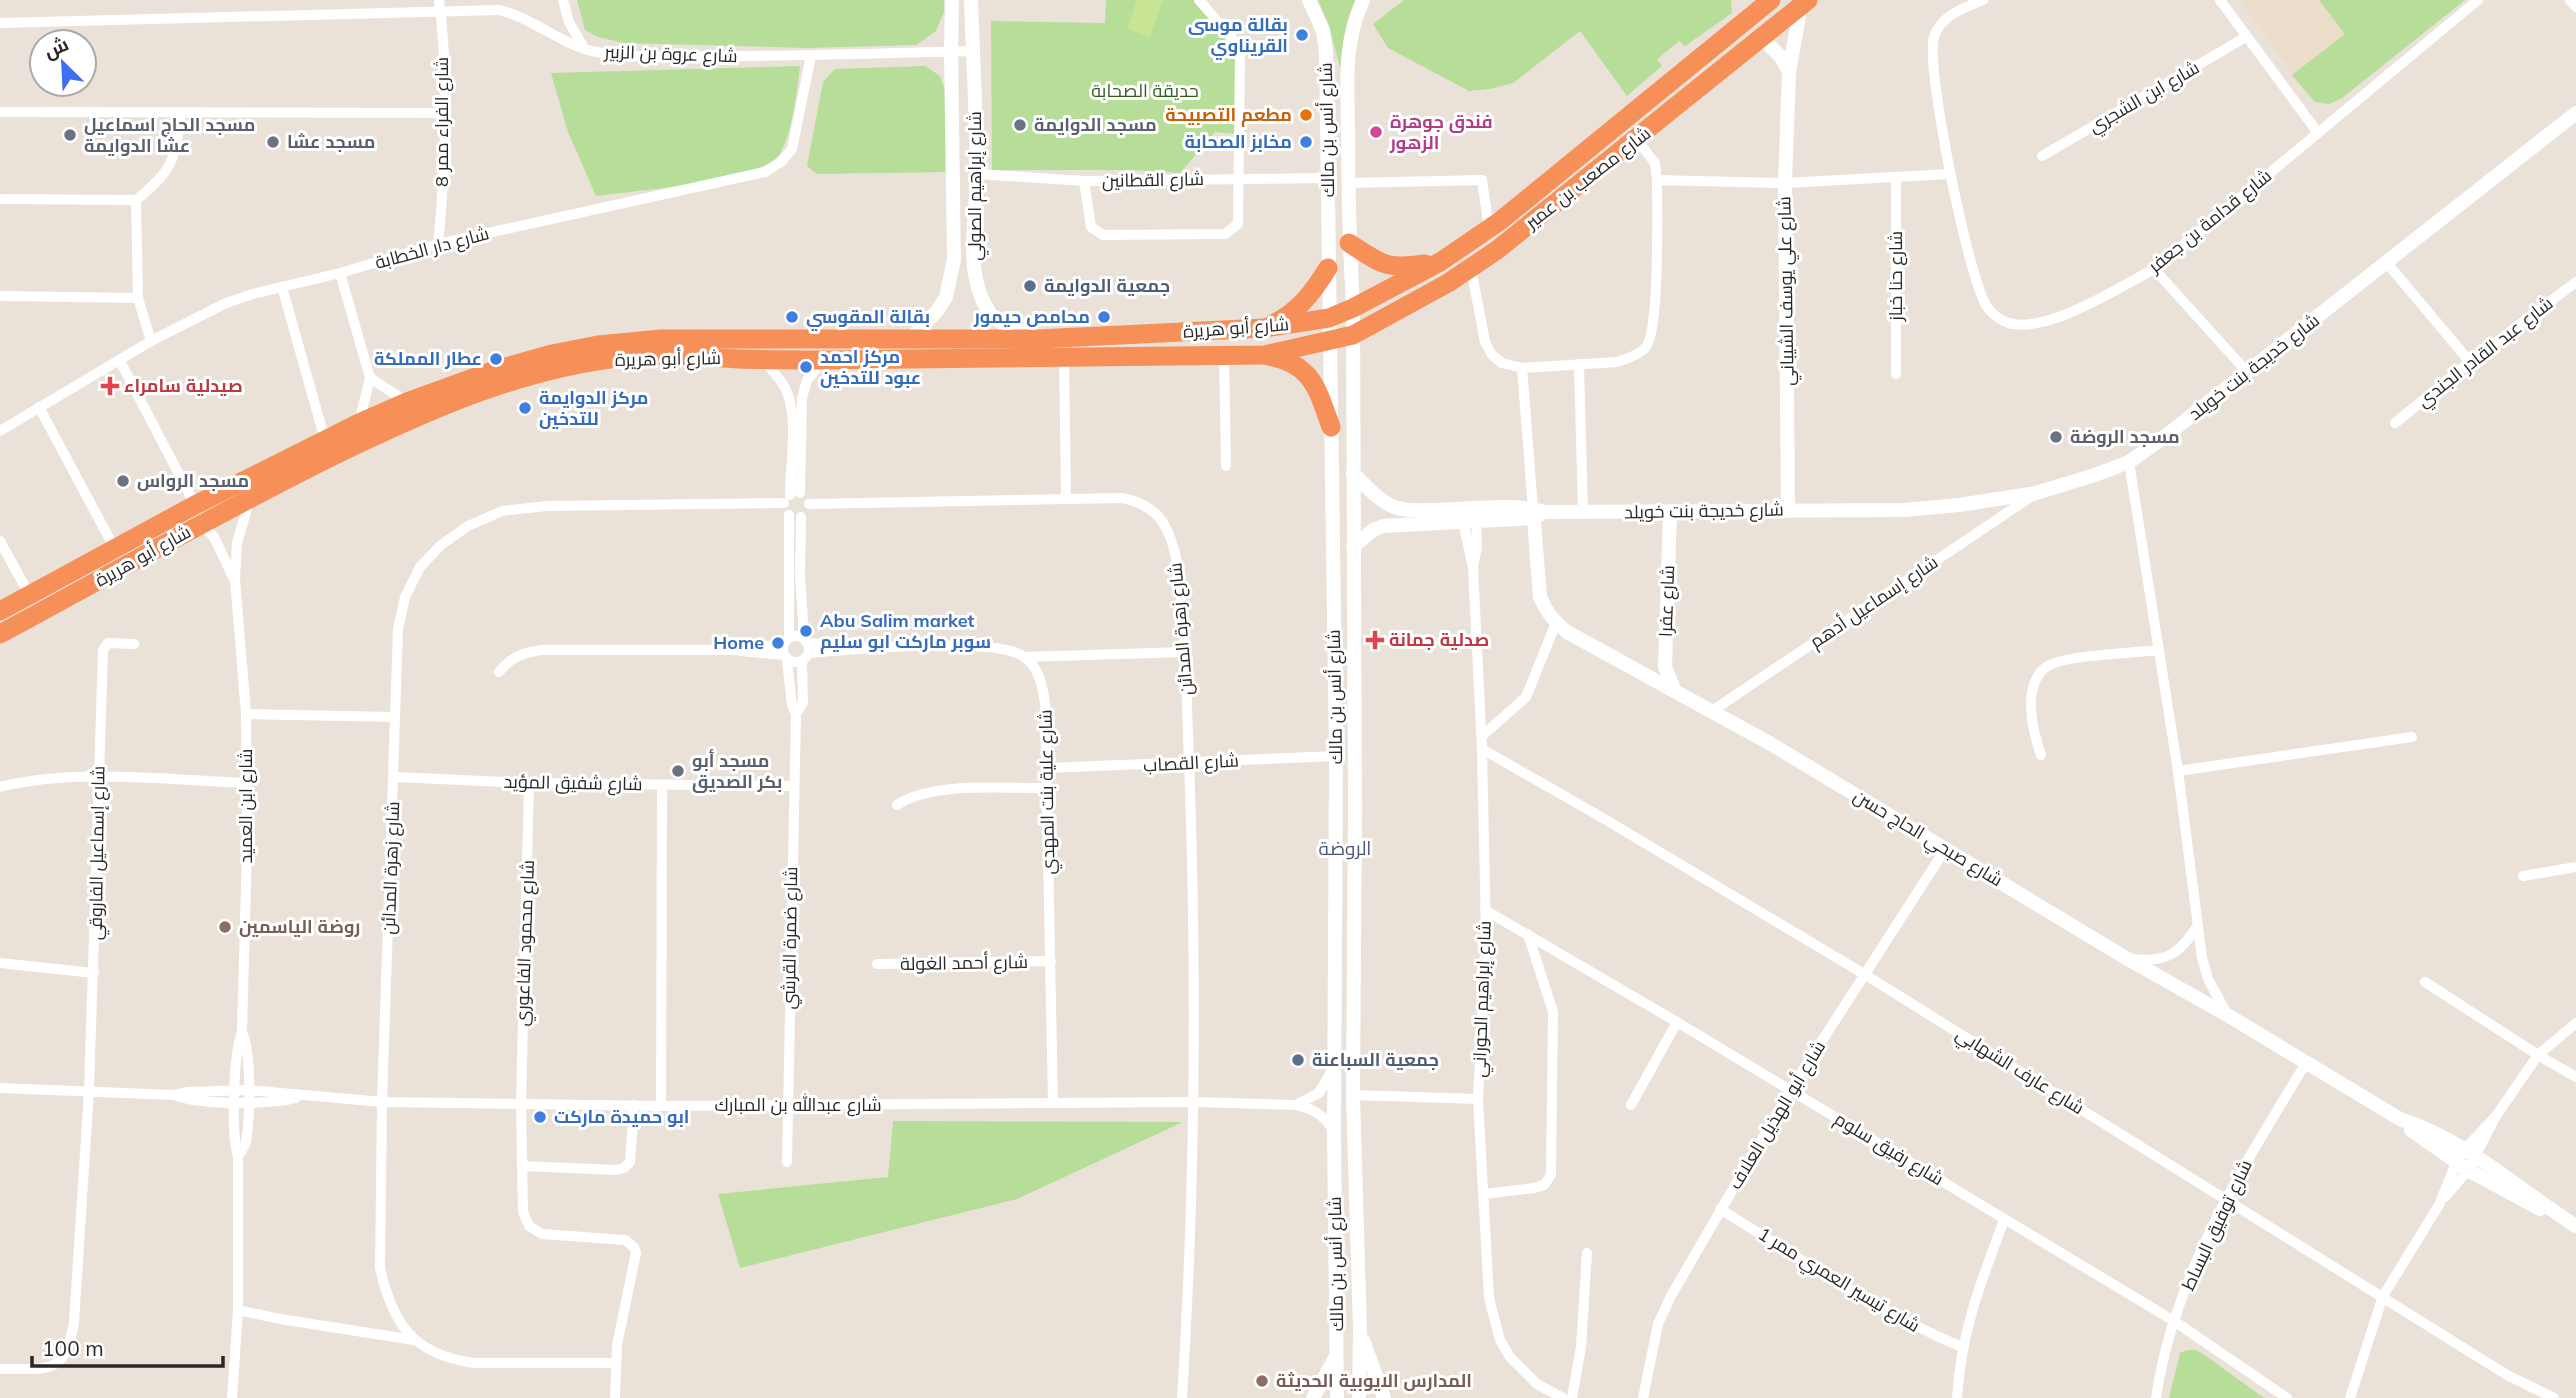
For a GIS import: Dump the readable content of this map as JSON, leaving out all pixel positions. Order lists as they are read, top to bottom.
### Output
{
  "streets": {
    "highway": ["شارع مصعب بن عمير", "شارع أبو هريرة"],
    "street": [
      "شارع عروة بن الزبير",
      "شارع ابن الشجري",
      "شارع الفراء ممر 8",
      "شارع أنس بن مالك",
      "شارع القطانين",
      "شارع إبراهيم الصولي",
      "شارع قدامة بن جعفر",
      "شارع دار الخطابة",
      "شارع حنا خباز",
      "شارع علي يوسف الشيباني",
      "شارع عبد القادر الجندي",
      "شارع خديجة بنت خويلد",
      "شارع عفرا",
      "شارع إسماعيل أدهم",
      "شارع زهرة المدائن",
      "شارع القصاب",
      "شارع شفيق المؤيد",
      "شارع علية بنت المهدي",
      "شارع ابن العميد",
      "شارع صبحي الحاج حسن",
      "شارع إسماعيل الفاروقي",
      "شارع ضمرة القرشي",
      "شارع محمود الفاعوري",
      "شارع أحمد الغولة",
      "شارع إبراهيم الحوراني",
      "شارع عارف الشهابي",
      "شارع عبدالله بن المبارك",
      "شارع أبو الهذيل العلاف",
      "شارع رفيق سلوم",
      "شارع توفيق البساط",
      "شارع تيسير العمري ممر 1"
    ]
  },
  "crossings": [
    ["شارع عروة بن الزبير", "شارع الفراء ممر 8"],
    ["شارع عروة بن الزبير", "شارع إبراهيم الصولي"],
    ["شارع عروة بن الزبير", "شارع دار الخطابة"],
    ["شارع الفراء ممر 8", "شارع دار الخطابة"],
    ["شارع أنس بن مالك", "شارع مصعب بن عمير"],
    ["شارع أنس بن مالك", "شارع القطانين"],
    ["شارع أنس بن مالك", "شارع أبو هريرة"],
    ["شارع أنس بن مالك", "شارع خديجة بنت خويلد"],
    ["شارع أنس بن مالك", "شارع القصاب"],
    ["شارع أنس بن مالك", "شارع عبدالله بن المبارك"],
    ["شارع مصعب بن عمير", "شارع علي يوسف الشيباني"],
    ["شارع مصعب بن عمير", "شارع أبو هريرة"],
    ["شارع القطانين", "شارع إبراهيم الصولي"],
    ["شارع إبراهيم الصولي", "شارع أبو هريرة"],
    ["شارع دار الخطابة", "شارع ابن العميد"],
    ["شارع علي يوسف الشيباني", "شارع خديجة بنت خويلد"],
    ["شارع أبو هريرة", "شارع ابن العميد"],
    ["شارع خديجة بنت خويلد", "شارع عفرا"],
    ["شارع خديجة بنت خويلد", "شارع إسماعيل أدهم"],
    ["شارع خديجة بنت خويلد", "شارع إبراهيم الحوراني"],
    ["شارع عفرا", "شارع صبحي الحاج حسن"],
    ["شارع إسماعيل أدهم", "شارع صبحي الحاج حسن"],
    ["شارع زهرة المدائن", "شارع القصاب"],
    ["شارع زهرة المدائن", "شارع شفيق المؤيد"],
    ["شارع زهرة المدائن", "شارع عبدالله بن المبارك"],
    ["شارع القصاب", "شارع علية بنت المهدي"],
    ["شارع شفيق المؤيد", "شارع ضمرة القرشي"],
    ["شارع شفيق المؤيد", "شارع محمود الفاعوري"],
    ["شارع علية بنت المهدي", "شارع أحمد الغولة"],
    ["شارع علية بنت المهدي", "شارع عبدالله بن المبارك"],
    ["شارع ابن العميد", "شارع عبدالله بن المبارك"],
    ["شارع صبحي الحاج حسن", "شارع أبو الهذيل العلاف"],
    ["شارع صبحي الحاج حسن", "شارع توفيق البساط"],
    ["شارع إسماعيل الفاروقي", "شارع عبدالله بن المبارك"],
    ["شارع ضمرة القرشي", "شارع عبدالله بن المبارك"],
    ["شارع محمود الفاعوري", "شارع عبدالله بن المبارك"],
    ["شارع إبراهيم الحوراني", "شارع عارف الشهابي"],
    ["شارع إبراهيم الحوراني", "شارع رفيق سلوم"],
    ["شارع عارف الشهابي", "شارع أبو الهذيل العلاف"],
    ["شارع عارف الشهابي", "شارع توفيق البساط"],
    ["شارع أبو الهذيل العلاف", "شارع رفيق سلوم"],
    ["شارع أبو الهذيل العلاف", "شارع تيسير العمري ممر 1"],
    ["شارع رفيق سلوم", "شارع توفيق البساط"]
  ],
  "districts": ["الروضة"],
  "parks": ["حديقة الصحابة"],
  "places": {
    "other": [
      "بقالة موسى القريناوي",
      "مطعم التصبيحة",
      "مسجد الدوايمة",
      "فندق جوهرة الزهور",
      "مسجد الحاج اسماعيل عشا الدوايمة",
      "مسجد عشا",
      "مخابز الصحابة",
      "جمعية الدوايمة",
      "بقالة المقوسي",
      "محامص حيمور",
      "عطار المملكة",
      "مركز احمد عبود للتدخين",
      "مركز الدوايمة للتدخين",
      "مسجد الروضة",
      "مسجد الرواس",
      "Abu Salim market سوبر ماركت ابو سليم",
      "Home",
      "مسجد أبو بكر الصديق",
      "روضة الياسمين",
      "جمعية السباعنة",
      "ابو حميدة ماركت",
      "المدارس الايوبية الحديثة"
    ],
    "health": ["صيدلية سامراء", "صدلية جمانة"]
  },
  "scale_bar": "100 m",
  "north": "top left"
}
